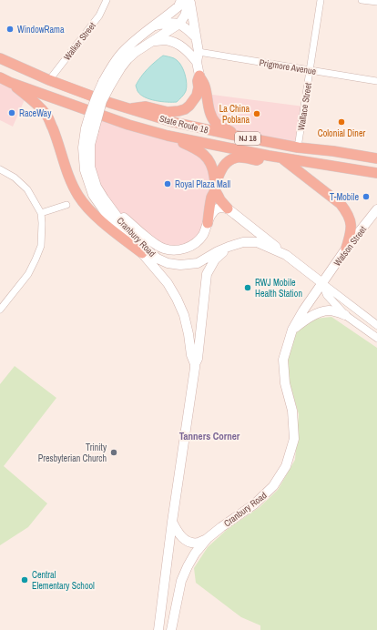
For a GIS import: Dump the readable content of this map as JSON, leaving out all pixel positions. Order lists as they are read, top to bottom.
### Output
{
  "streets": {
    "highway": ["State Route 18", "NJ 18"],
    "main road": ["Cranbury Road", "Watson Street"],
    "street": ["Walker Street", "Prigmore Avenue", "Wallace Street"]
  },
  "crossings": [
    ["Walker Street", "State Route 18"],
    ["Prigmore Avenue", "Wallace Street"],
    ["Wallace Street", "State Route 18"],
    ["Cranbury Road", "Watson Street"]
  ],
  "districts": ["Tanners Corner"],
  "places": [
    "WindowRama",
    "RaceWay",
    "La China Poblana",
    "Colonial Diner",
    "Royal Plaza Mall",
    "T-Mobile",
    "RWJ Mobile Health Station",
    "Trinity Presbyterian Church",
    "Central Elementary School"
  ]
}
